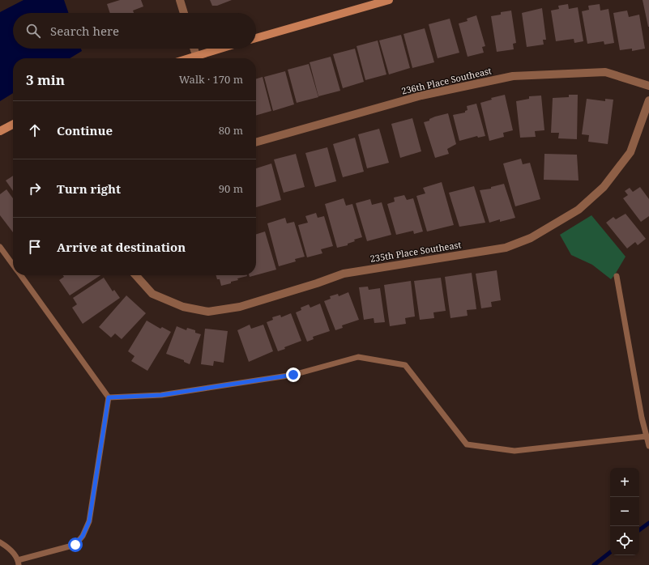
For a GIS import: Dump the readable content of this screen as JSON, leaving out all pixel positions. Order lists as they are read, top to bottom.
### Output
{
  "streets": {
    "street": ["236th Place Southeast", "235th Place Southeast"]
  },
  "page": {
    "search": "Search here",
    "heading": ["3 min", "Walk · 170 m"],
    "list": [
      ["Continue", "80 m"],
      ["Turn right", "90 m"],
      "Arrive at destination"
    ],
    "map_buttons": ["+", "−"]
  }
}
